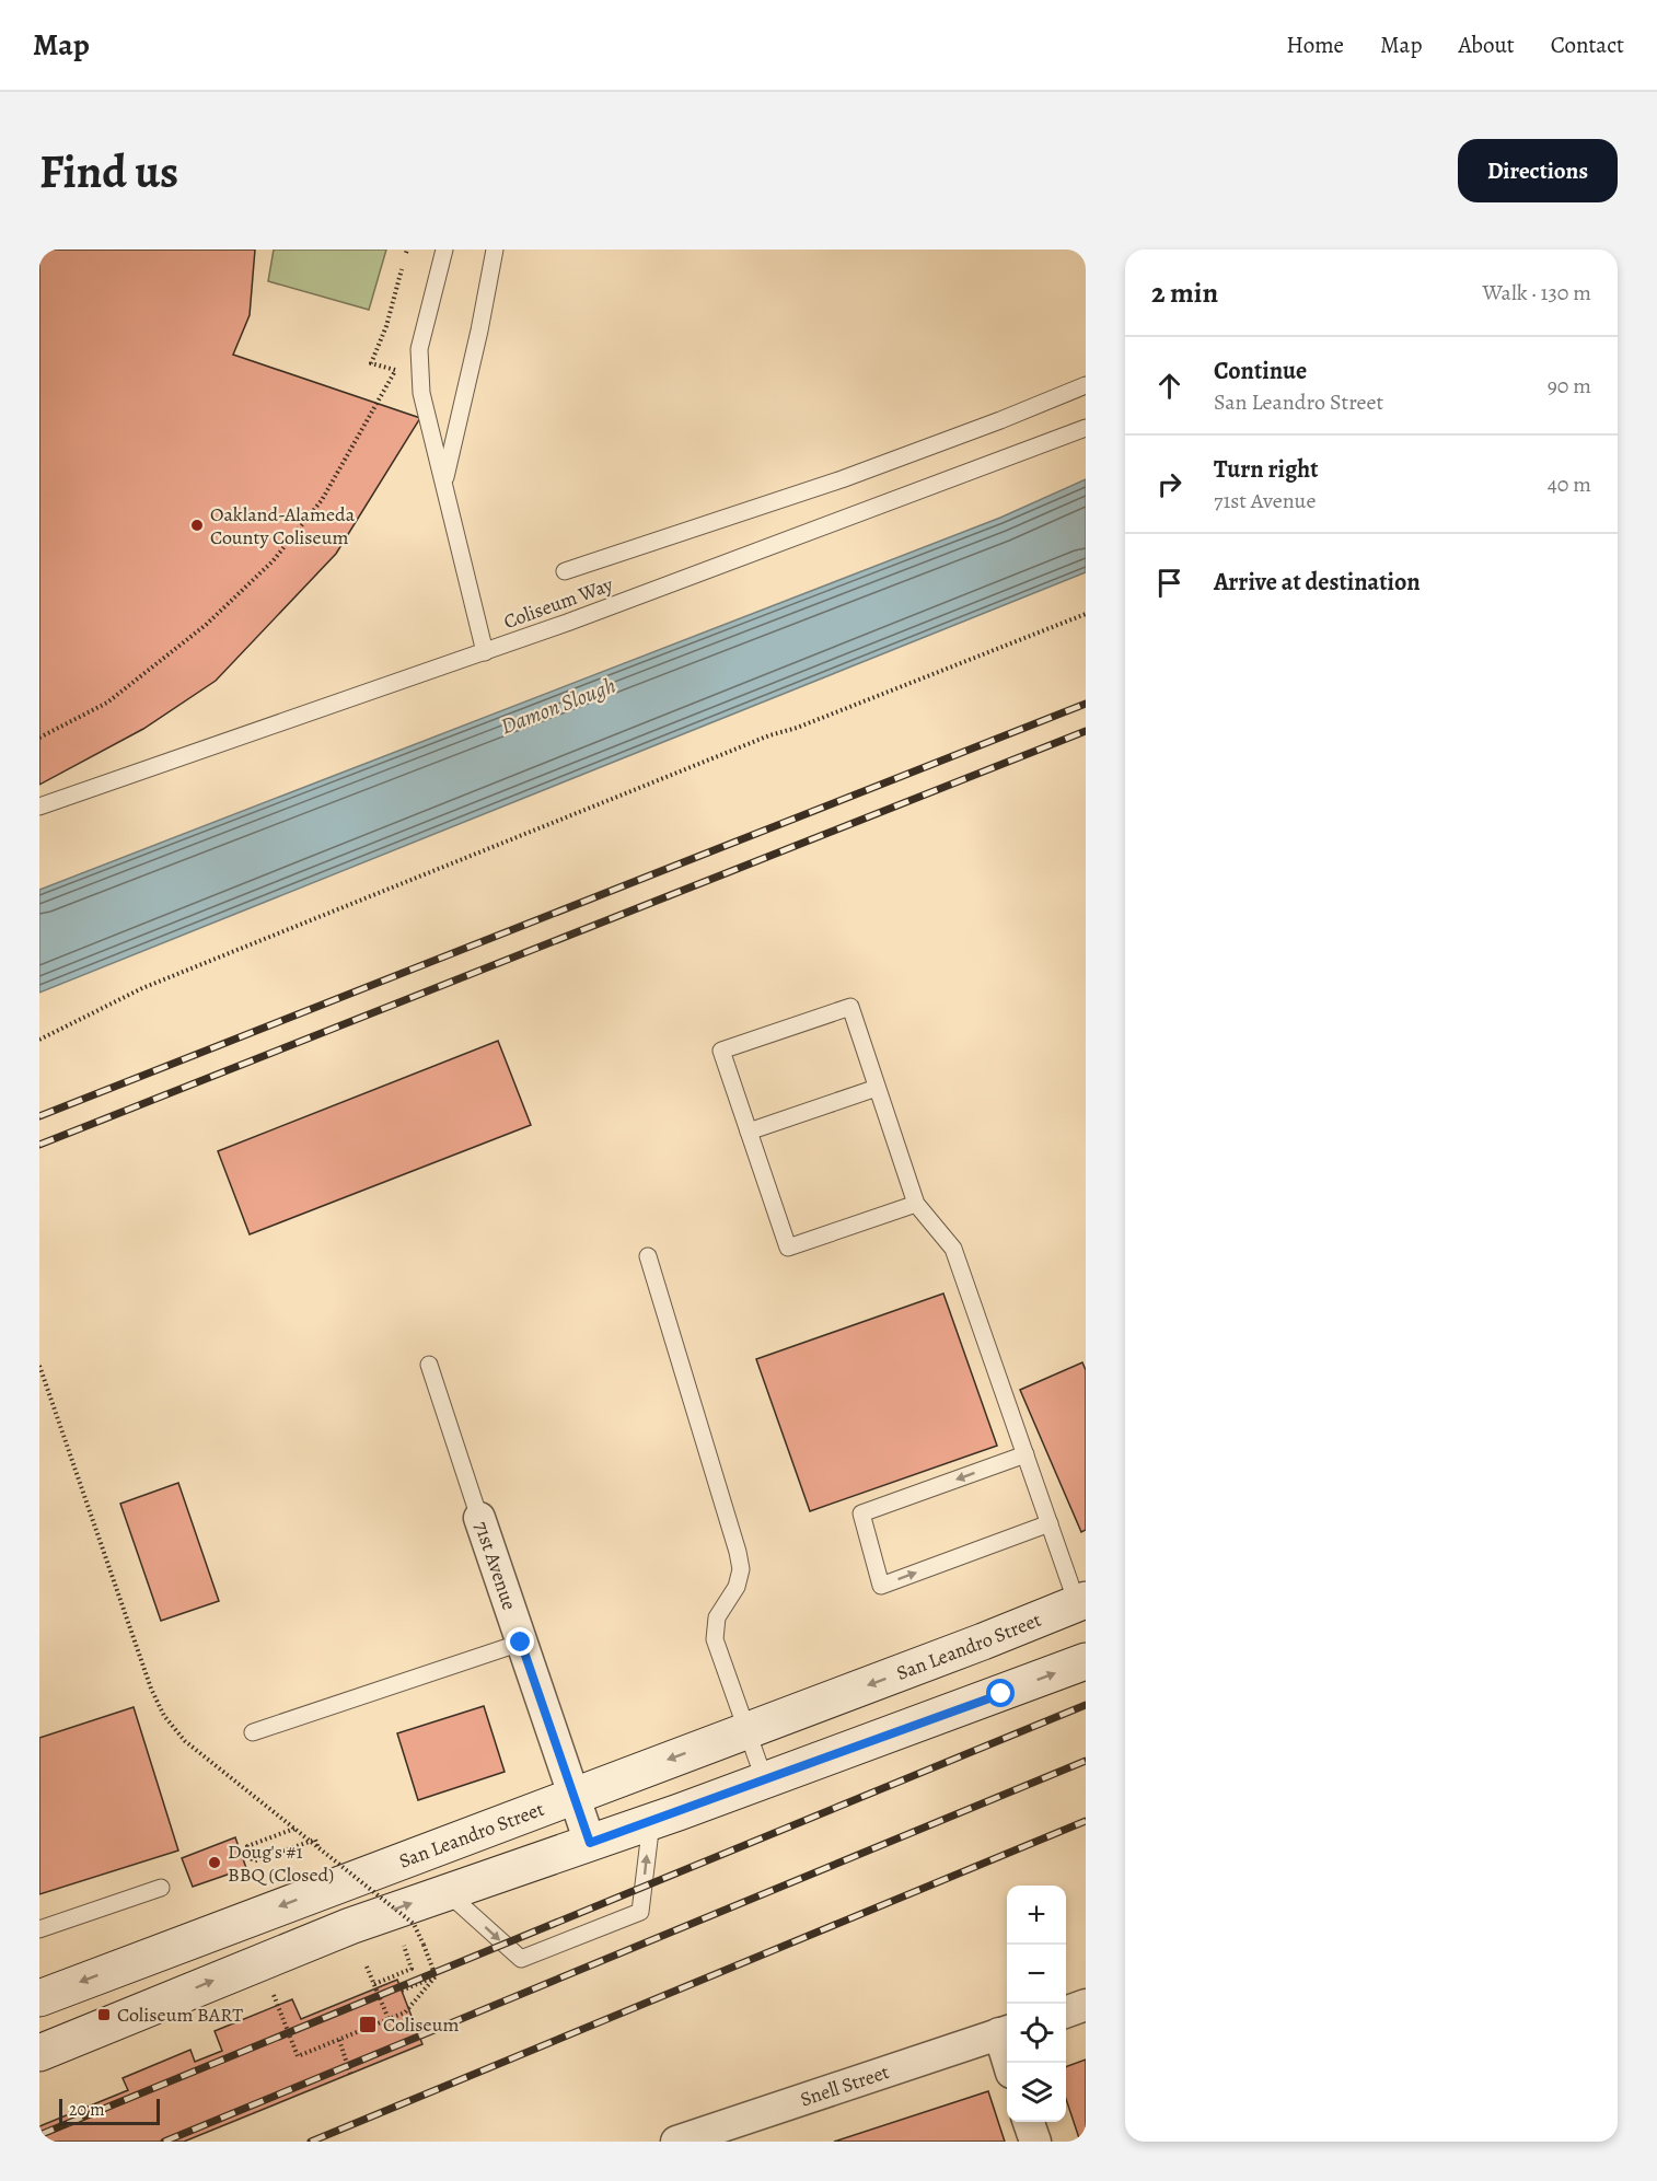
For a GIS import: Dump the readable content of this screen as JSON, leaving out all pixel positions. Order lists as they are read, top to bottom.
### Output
{
  "streets": {
    "main road": ["San Leandro Street"],
    "street": ["71st Avenue", "Snell Street"],
    "lane": ["Coliseum Way"]
  },
  "crossings": [
    ["71st Avenue", "San Leandro Street"]
  ],
  "water": ["Damon Slough"],
  "places": {
    "other": ["Oakland-Alameda County Coliseum", "Doug's #1 BBQ (Closed)"],
    "transit": ["Coliseum BART", "Coliseum"]
  },
  "scale_bar": "20 m",
  "page": {
    "header": "Map",
    "nav": [
      "Home",
      "Map",
      "About",
      "Contact"
    ],
    "buttons": "Directions",
    "title": "Find us",
    "heading": ["2 min", "Walk · 130 m"],
    "list": [
      ["Continue", "San Leandro Street", "90 m"],
      ["Turn right", "71st Avenue", "40 m"],
      "Arrive at destination"
    ],
    "map_buttons": ["+", "−"],
    "scale": "20 m"
  }
}
